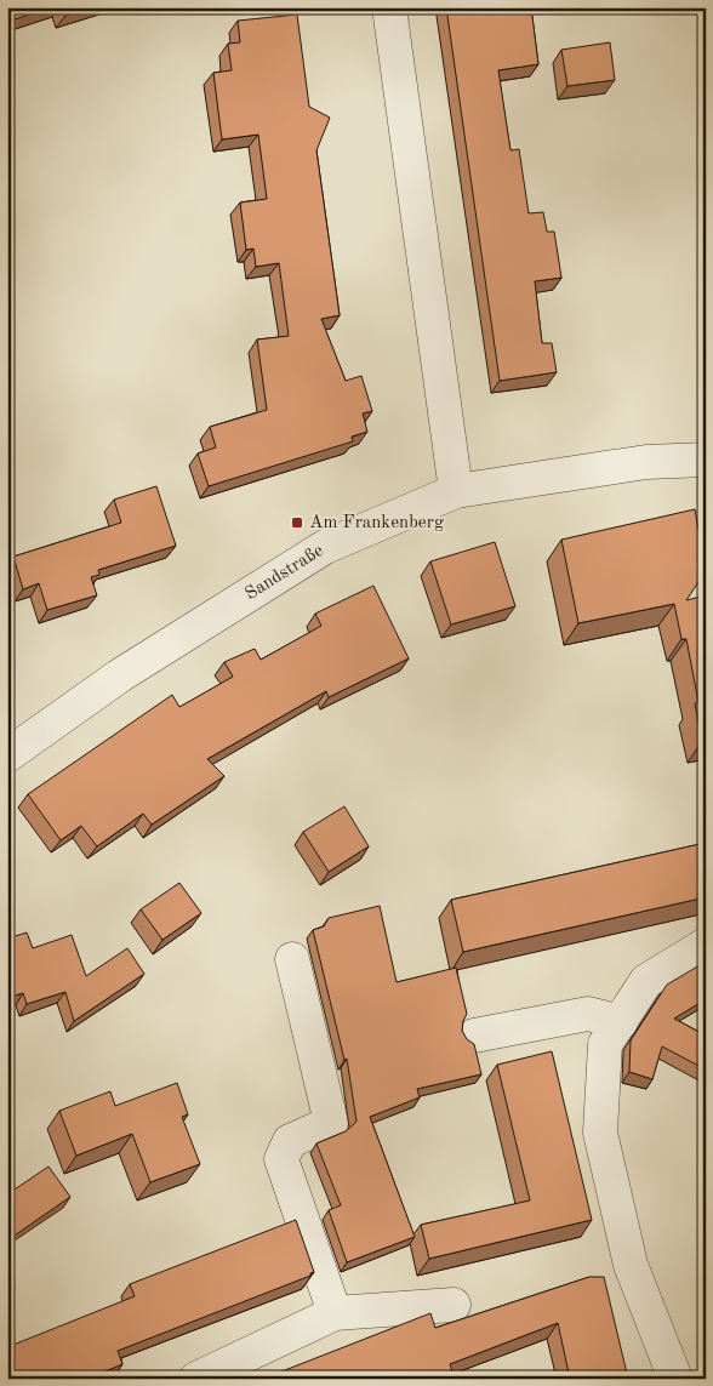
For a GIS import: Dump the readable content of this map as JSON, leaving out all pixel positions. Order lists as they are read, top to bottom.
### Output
{
  "streets": {
    "street": ["Sandstraße"]
  },
  "places": {
    "transit": ["Am Frankenberg"]
  }
}
